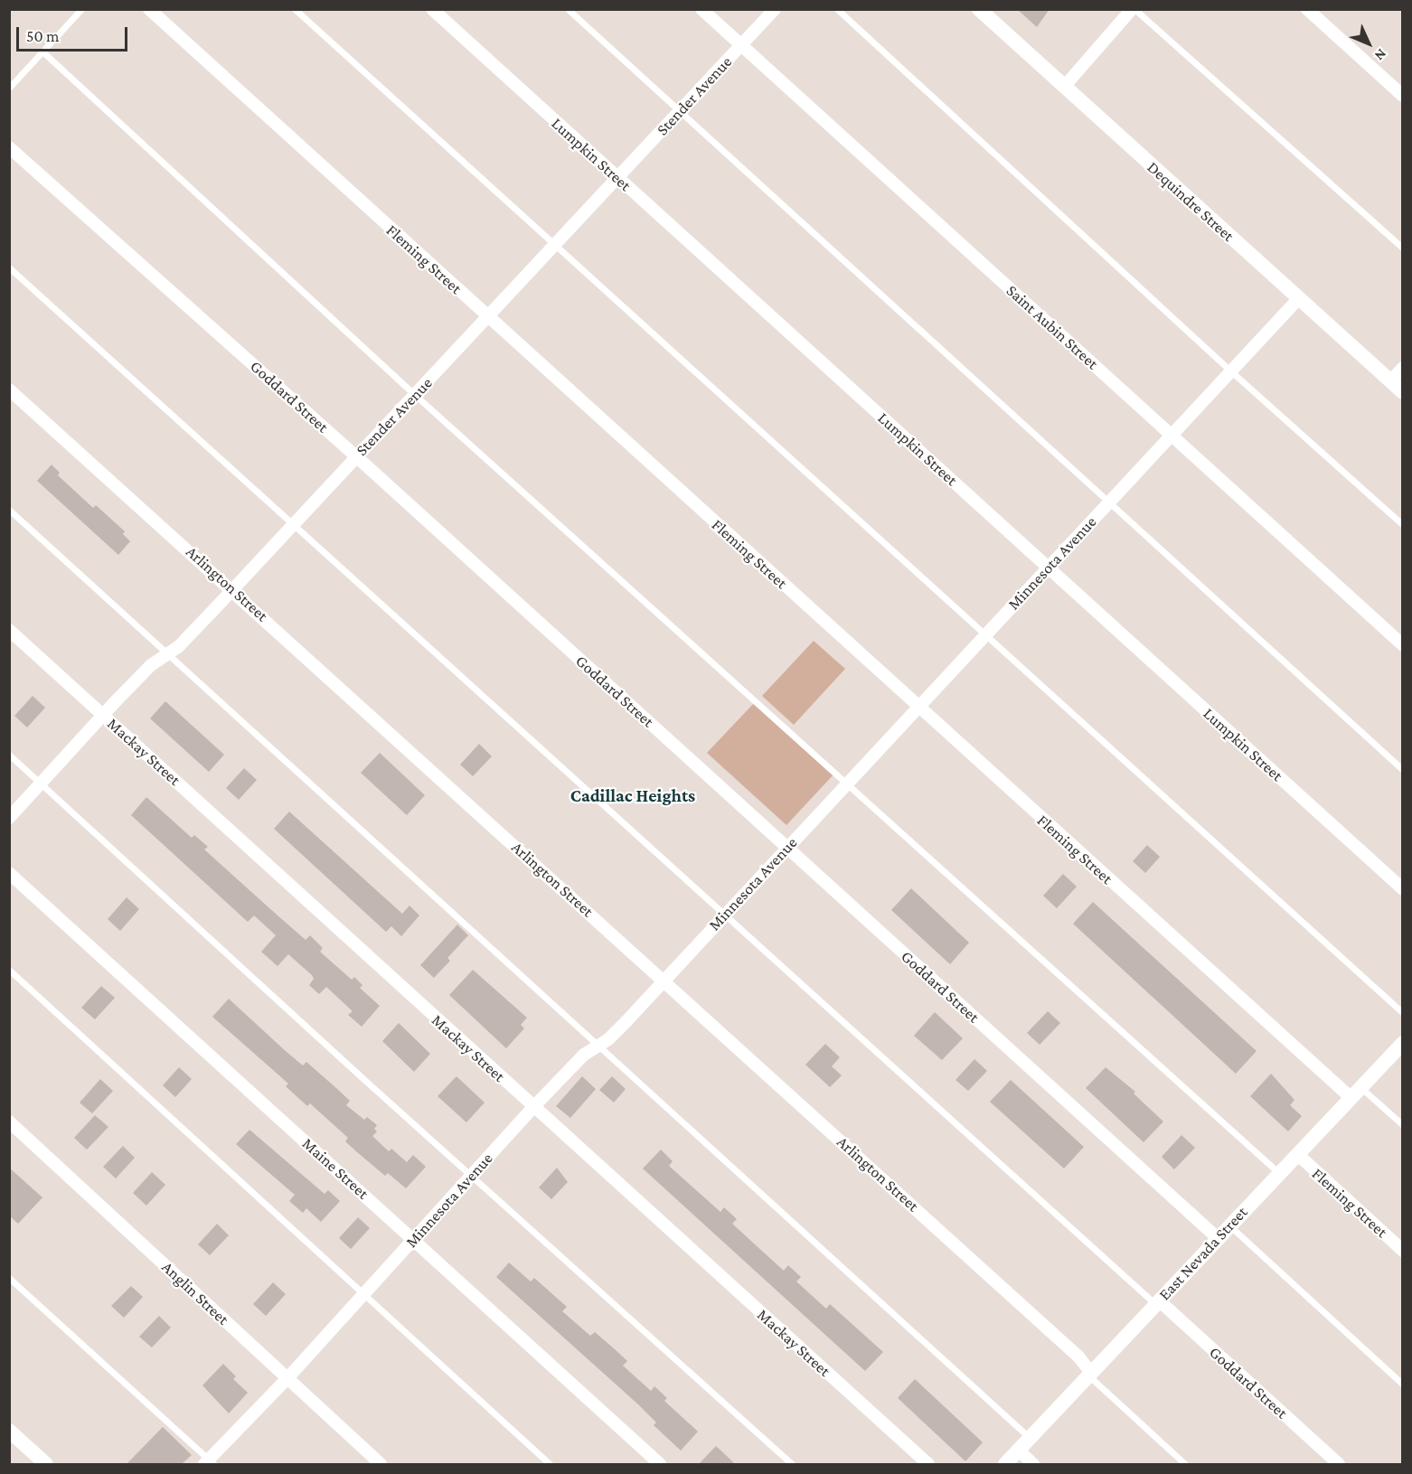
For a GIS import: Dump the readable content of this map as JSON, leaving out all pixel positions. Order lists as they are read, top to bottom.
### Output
{
  "streets": {
    "street": [
      "Stender Avenue",
      "Lumpkin Street",
      "Dequindre Street",
      "Fleming Street",
      "Saint Aubin Street",
      "Goddard Street",
      "Minnesota Avenue",
      "Arlington Street",
      "Mackay Street",
      "Maine Street",
      "East Nevada Street",
      "Anglin Street"
    ]
  },
  "crossings": [
    ["Stender Avenue", "Lumpkin Street"],
    ["Stender Avenue", "Fleming Street"],
    ["Stender Avenue", "Saint Aubin Street"],
    ["Stender Avenue", "Goddard Street"],
    ["Stender Avenue", "Arlington Street"],
    ["Stender Avenue", "Mackay Street"],
    ["Lumpkin Street", "Minnesota Avenue"],
    ["Dequindre Street", "Minnesota Avenue"],
    ["Fleming Street", "Minnesota Avenue"],
    ["Fleming Street", "East Nevada Street"],
    ["Saint Aubin Street", "Minnesota Avenue"],
    ["Goddard Street", "Minnesota Avenue"],
    ["Goddard Street", "East Nevada Street"],
    ["Minnesota Avenue", "Arlington Street"],
    ["Minnesota Avenue", "Mackay Street"],
    ["Minnesota Avenue", "Maine Street"],
    ["Minnesota Avenue", "Anglin Street"],
    ["Arlington Street", "East Nevada Street"]
  ],
  "districts": ["Cadillac Heights"],
  "scale_bar": "50 m",
  "north": "bottom right"
}
